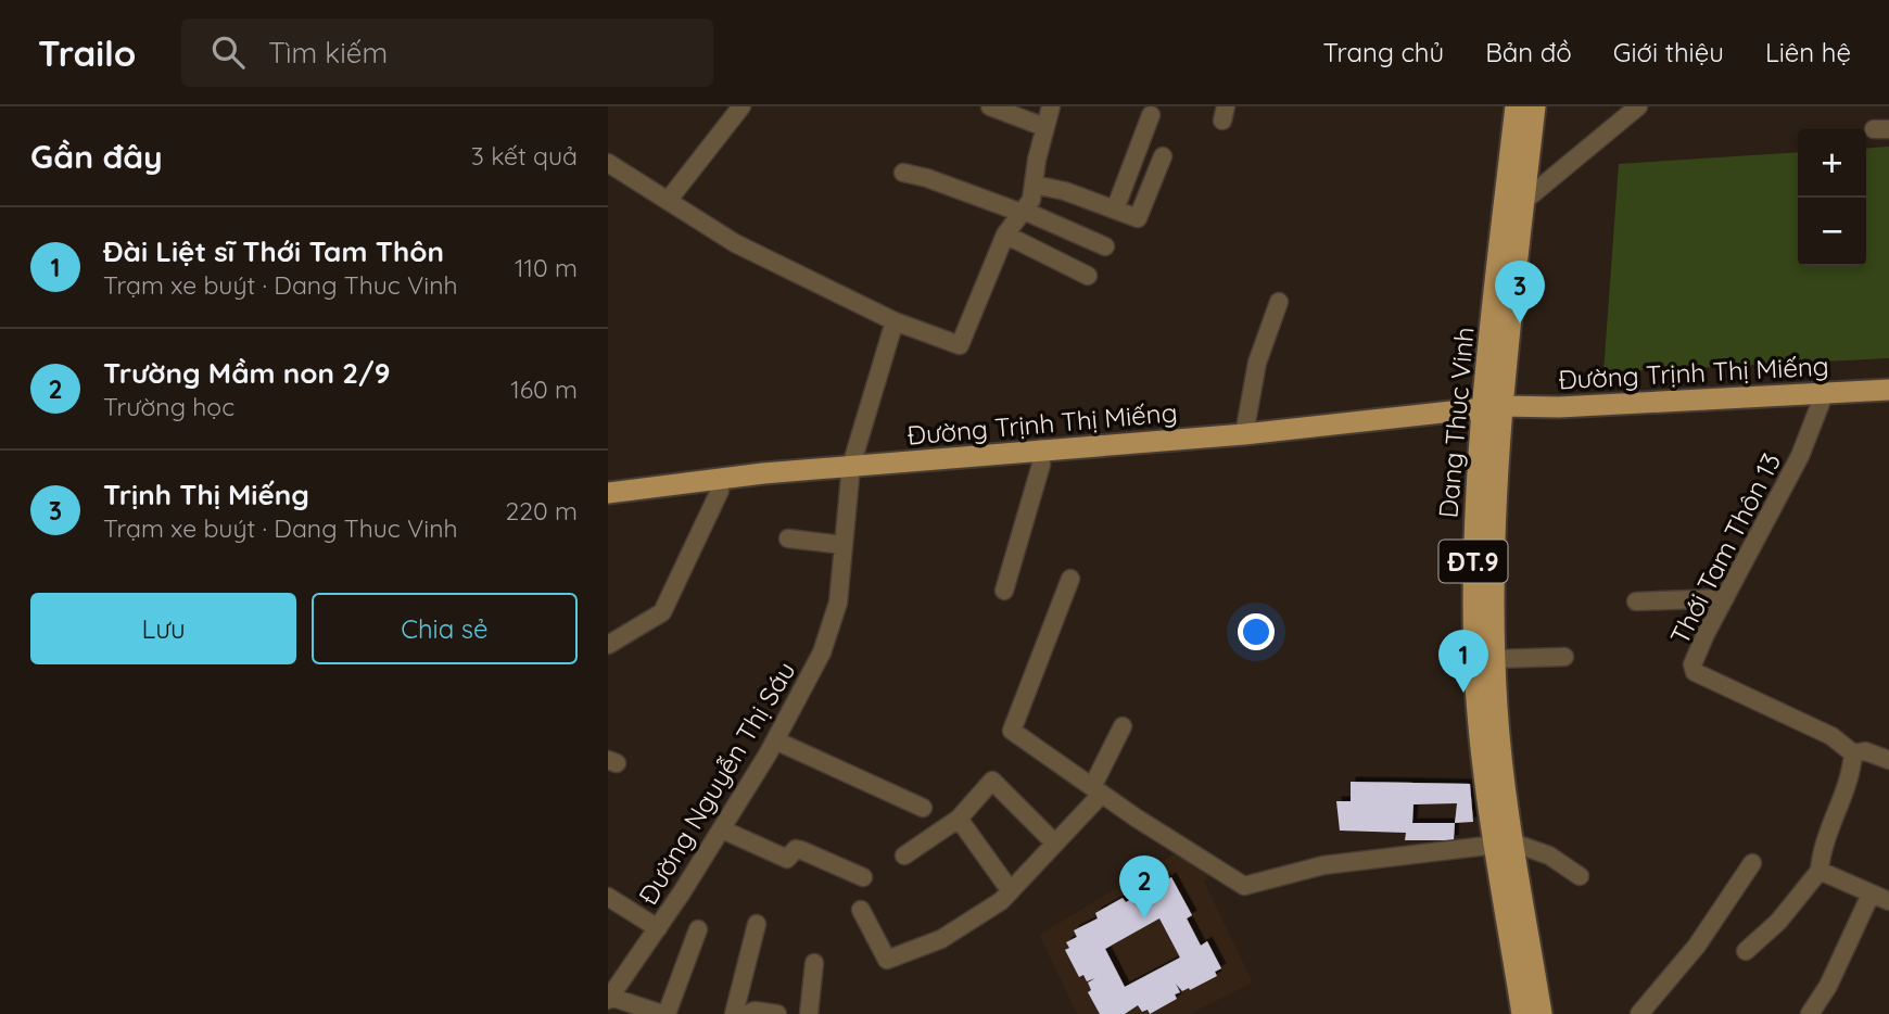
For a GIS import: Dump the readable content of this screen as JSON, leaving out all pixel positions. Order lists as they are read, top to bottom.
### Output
{
  "streets": {
    "main road": ["Đường Trịnh Thị Miếng", "Dang Thuc Vinh", "ĐT.9"],
    "street": ["Thới Tam Thôn 13", "Đường Nguyễn Thị Sáu"]
  },
  "crossings": [
    ["Đường Trịnh Thị Miếng", "Dang Thuc Vinh"],
    ["Đường Trịnh Thị Miếng", "Thới Tam Thôn 13"],
    ["Đường Trịnh Thị Miếng", "Đường Nguyễn Thị Sáu"]
  ],
  "page": {
    "header": "Trailo",
    "search": "Tìm kiếm",
    "nav": [
      "Trang chủ",
      "Bản đồ",
      "Giới thiệu",
      "Liên hệ"
    ],
    "heading": ["Gần đây", "3 kết quả"],
    "map_buttons": ["+", "−"],
    "list": [
      {
        "mark": "1",
        "name": "Đài Liệt sĩ Thới Tam Thôn",
        "note": "Trạm xe buýt · Dang Thuc Vinh",
        "value": "110 m"
      },
      {
        "mark": "2",
        "name": "Trường Mầm non 2/9",
        "note": "Trường học",
        "value": "160 m"
      },
      {
        "mark": "3",
        "name": "Trịnh Thị Miếng",
        "note": "Trạm xe buýt · Dang Thuc Vinh",
        "value": "220 m"
      }
    ],
    "pins": ["3", "1", "2"],
    "buttons": ["Lưu", "Chia sẻ"]
  }
}
